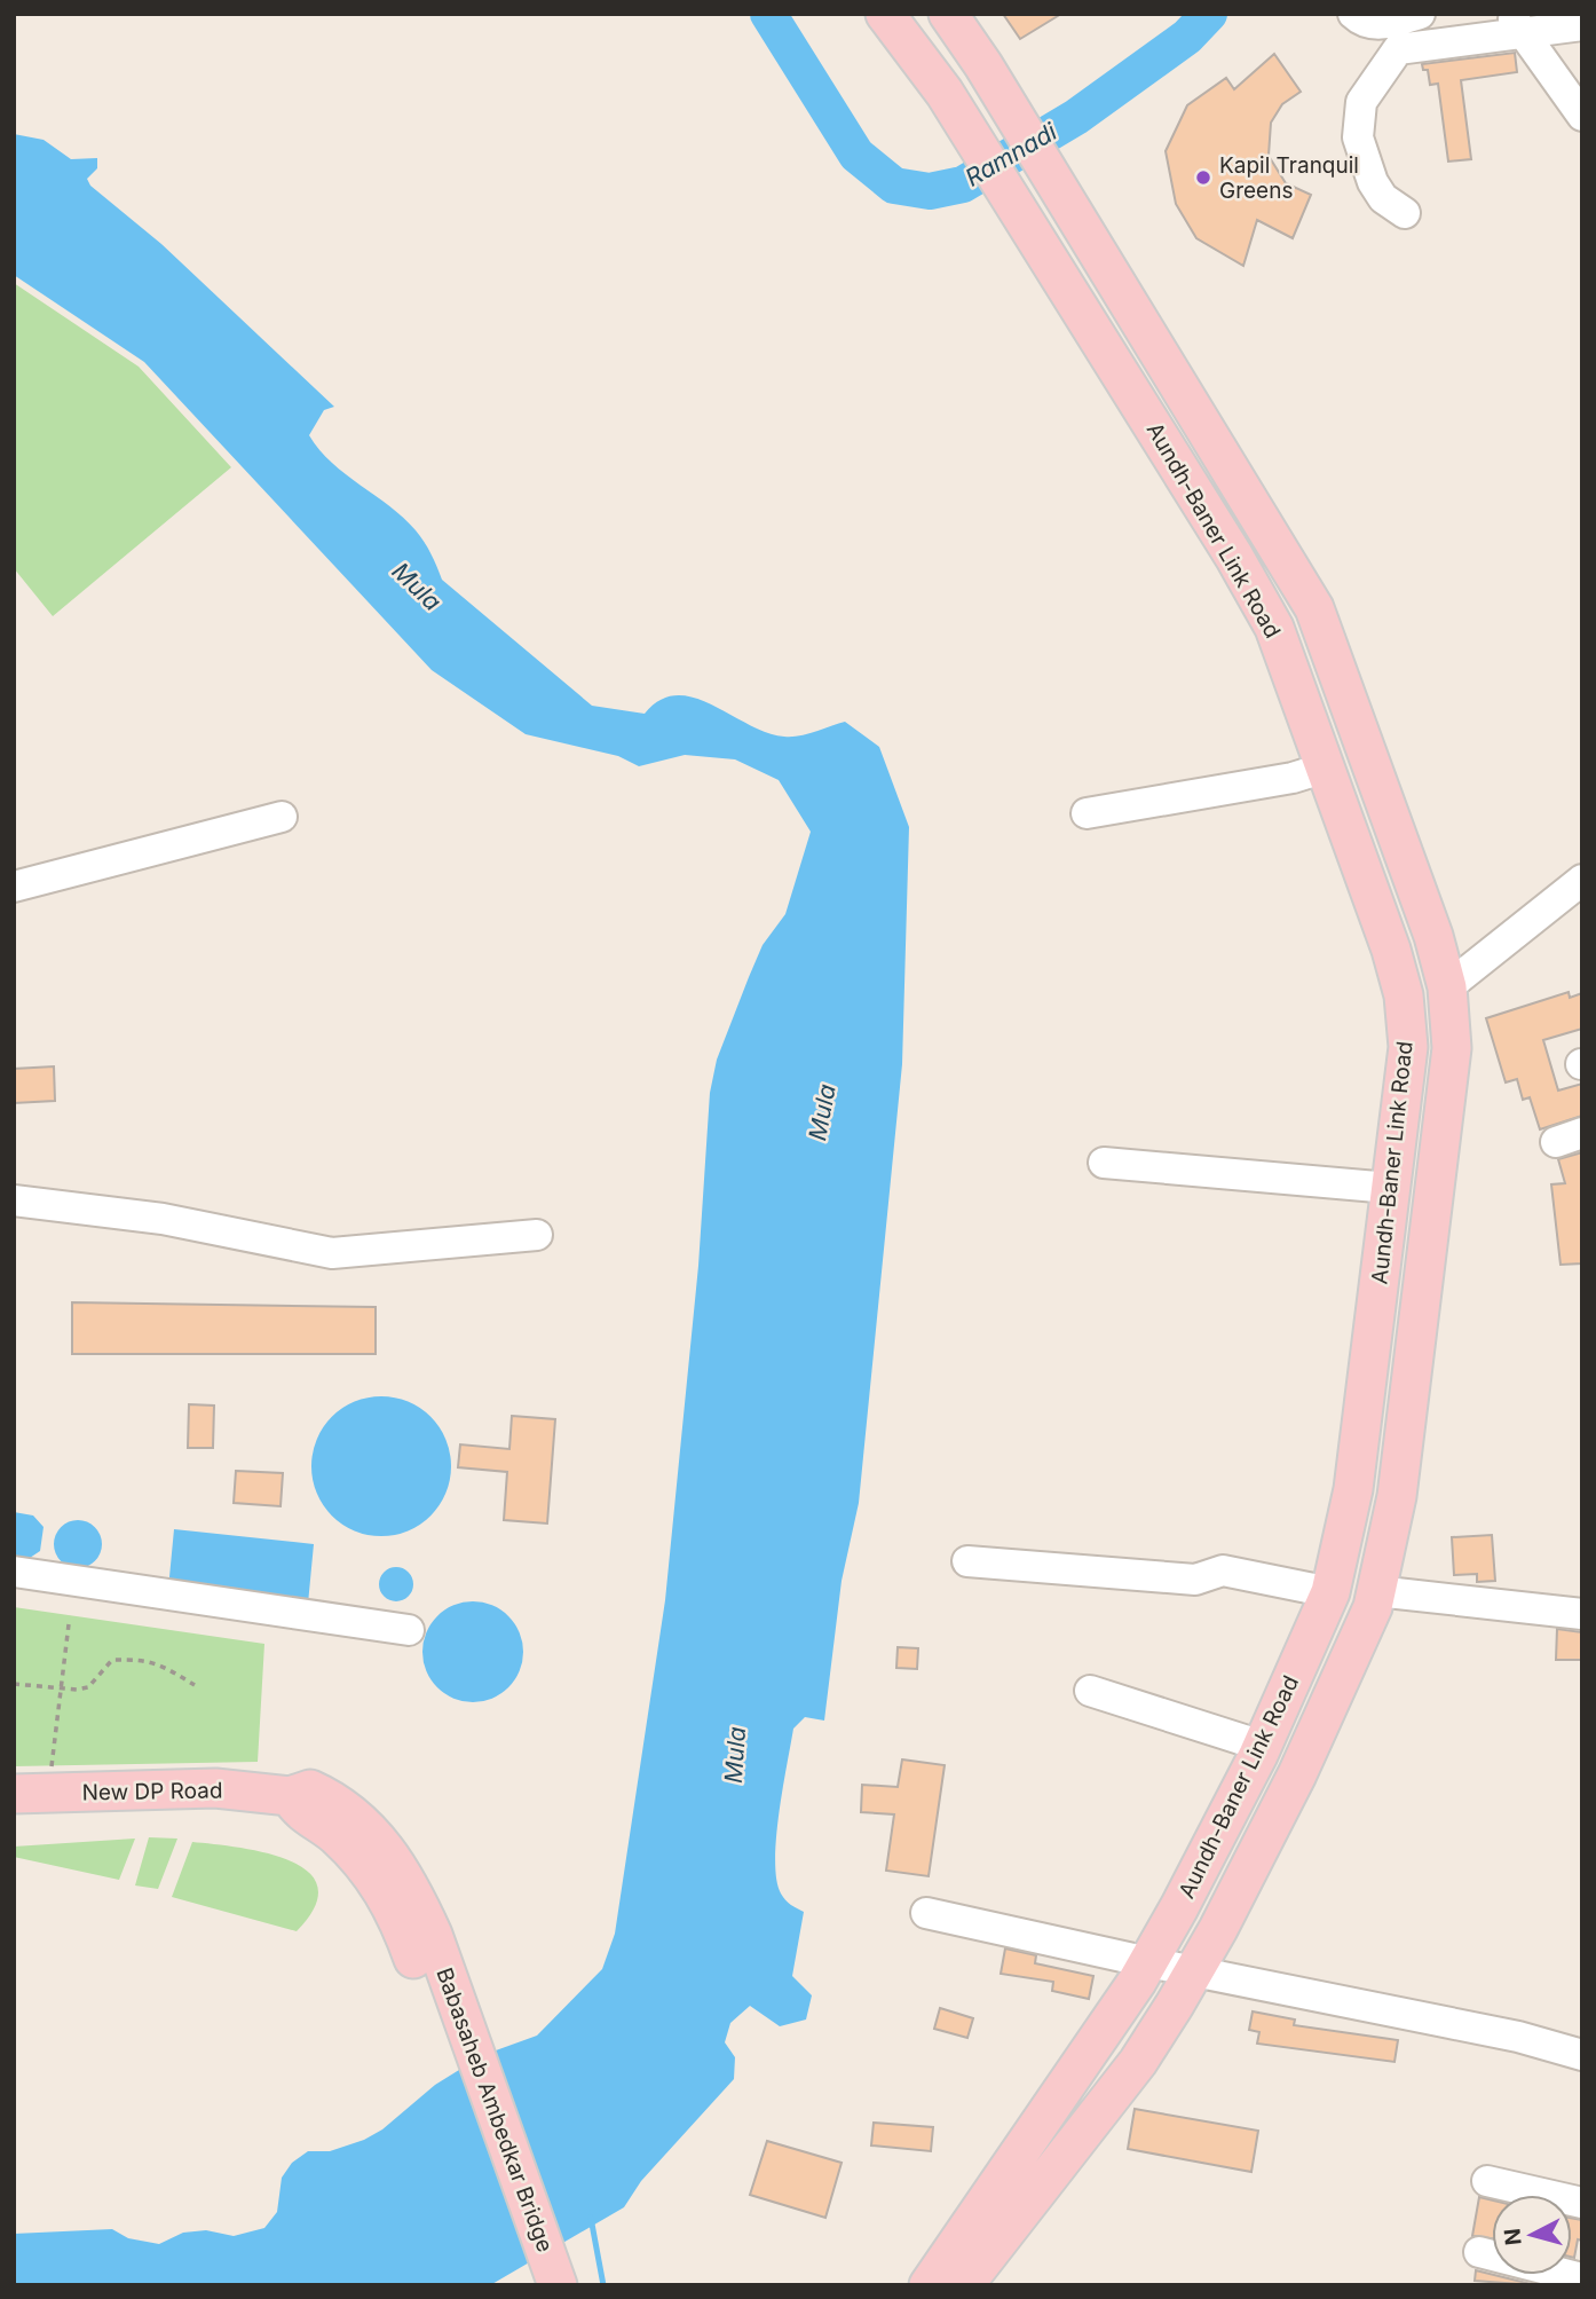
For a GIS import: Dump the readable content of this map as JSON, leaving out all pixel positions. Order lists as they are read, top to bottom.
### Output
{
  "streets": {
    "main road": ["Aundh-Baner Link Road", "New DP Road", "Babasaheb Ambedkar Bridge"]
  },
  "crossings": [
    ["New DP Road", "Babasaheb Ambedkar Bridge"]
  ],
  "water": ["Ramnadi", "Mula"],
  "places": ["Kapil Tranquil Greens"],
  "north": "left"
}
